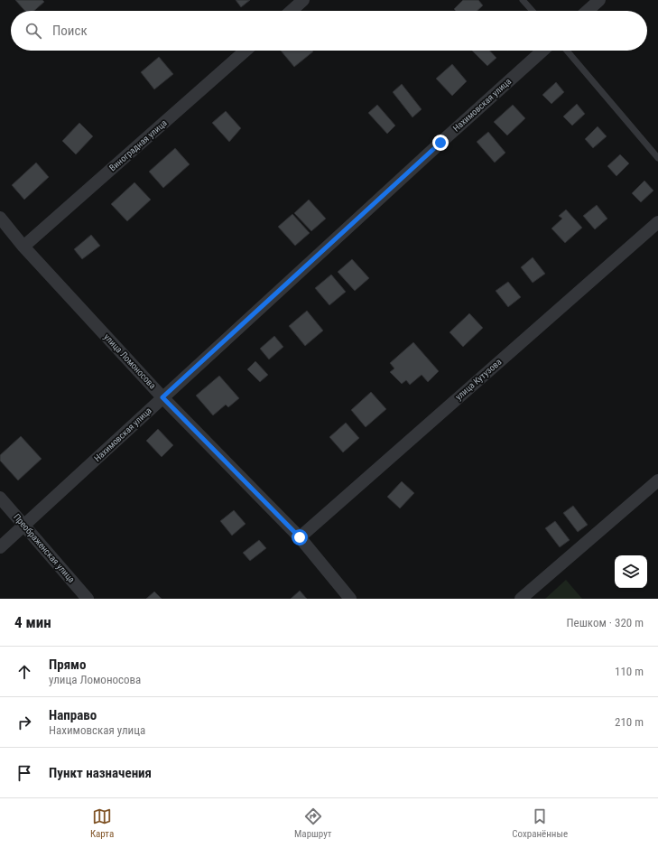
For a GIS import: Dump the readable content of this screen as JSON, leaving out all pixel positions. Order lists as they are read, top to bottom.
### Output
{
  "streets": {
    "street": [
      "Нахимовская улица",
      "Виноградная улица",
      "улица Ломоносова",
      "улица Кутузова",
      "Преображенская улица"
    ]
  },
  "crossings": [
    ["Нахимовская улица", "улица Ломоносова"],
    ["Нахимовская улица", "Преображенская улица"],
    ["Виноградная улица", "улица Ломоносова"],
    ["улица Ломоносова", "улица Кутузова"]
  ],
  "page": {
    "search": "Поиск",
    "heading": ["4 мин", "Пешком · 320 m"],
    "list": [
      ["Прямо", "улица Ломоносова", "110 m"],
      ["Направо", "Нахимовская улица", "210 m"],
      "Пункт назначения"
    ],
    "nav": ["Карта", "Маршрут", "Сохранённые"]
  }
}
